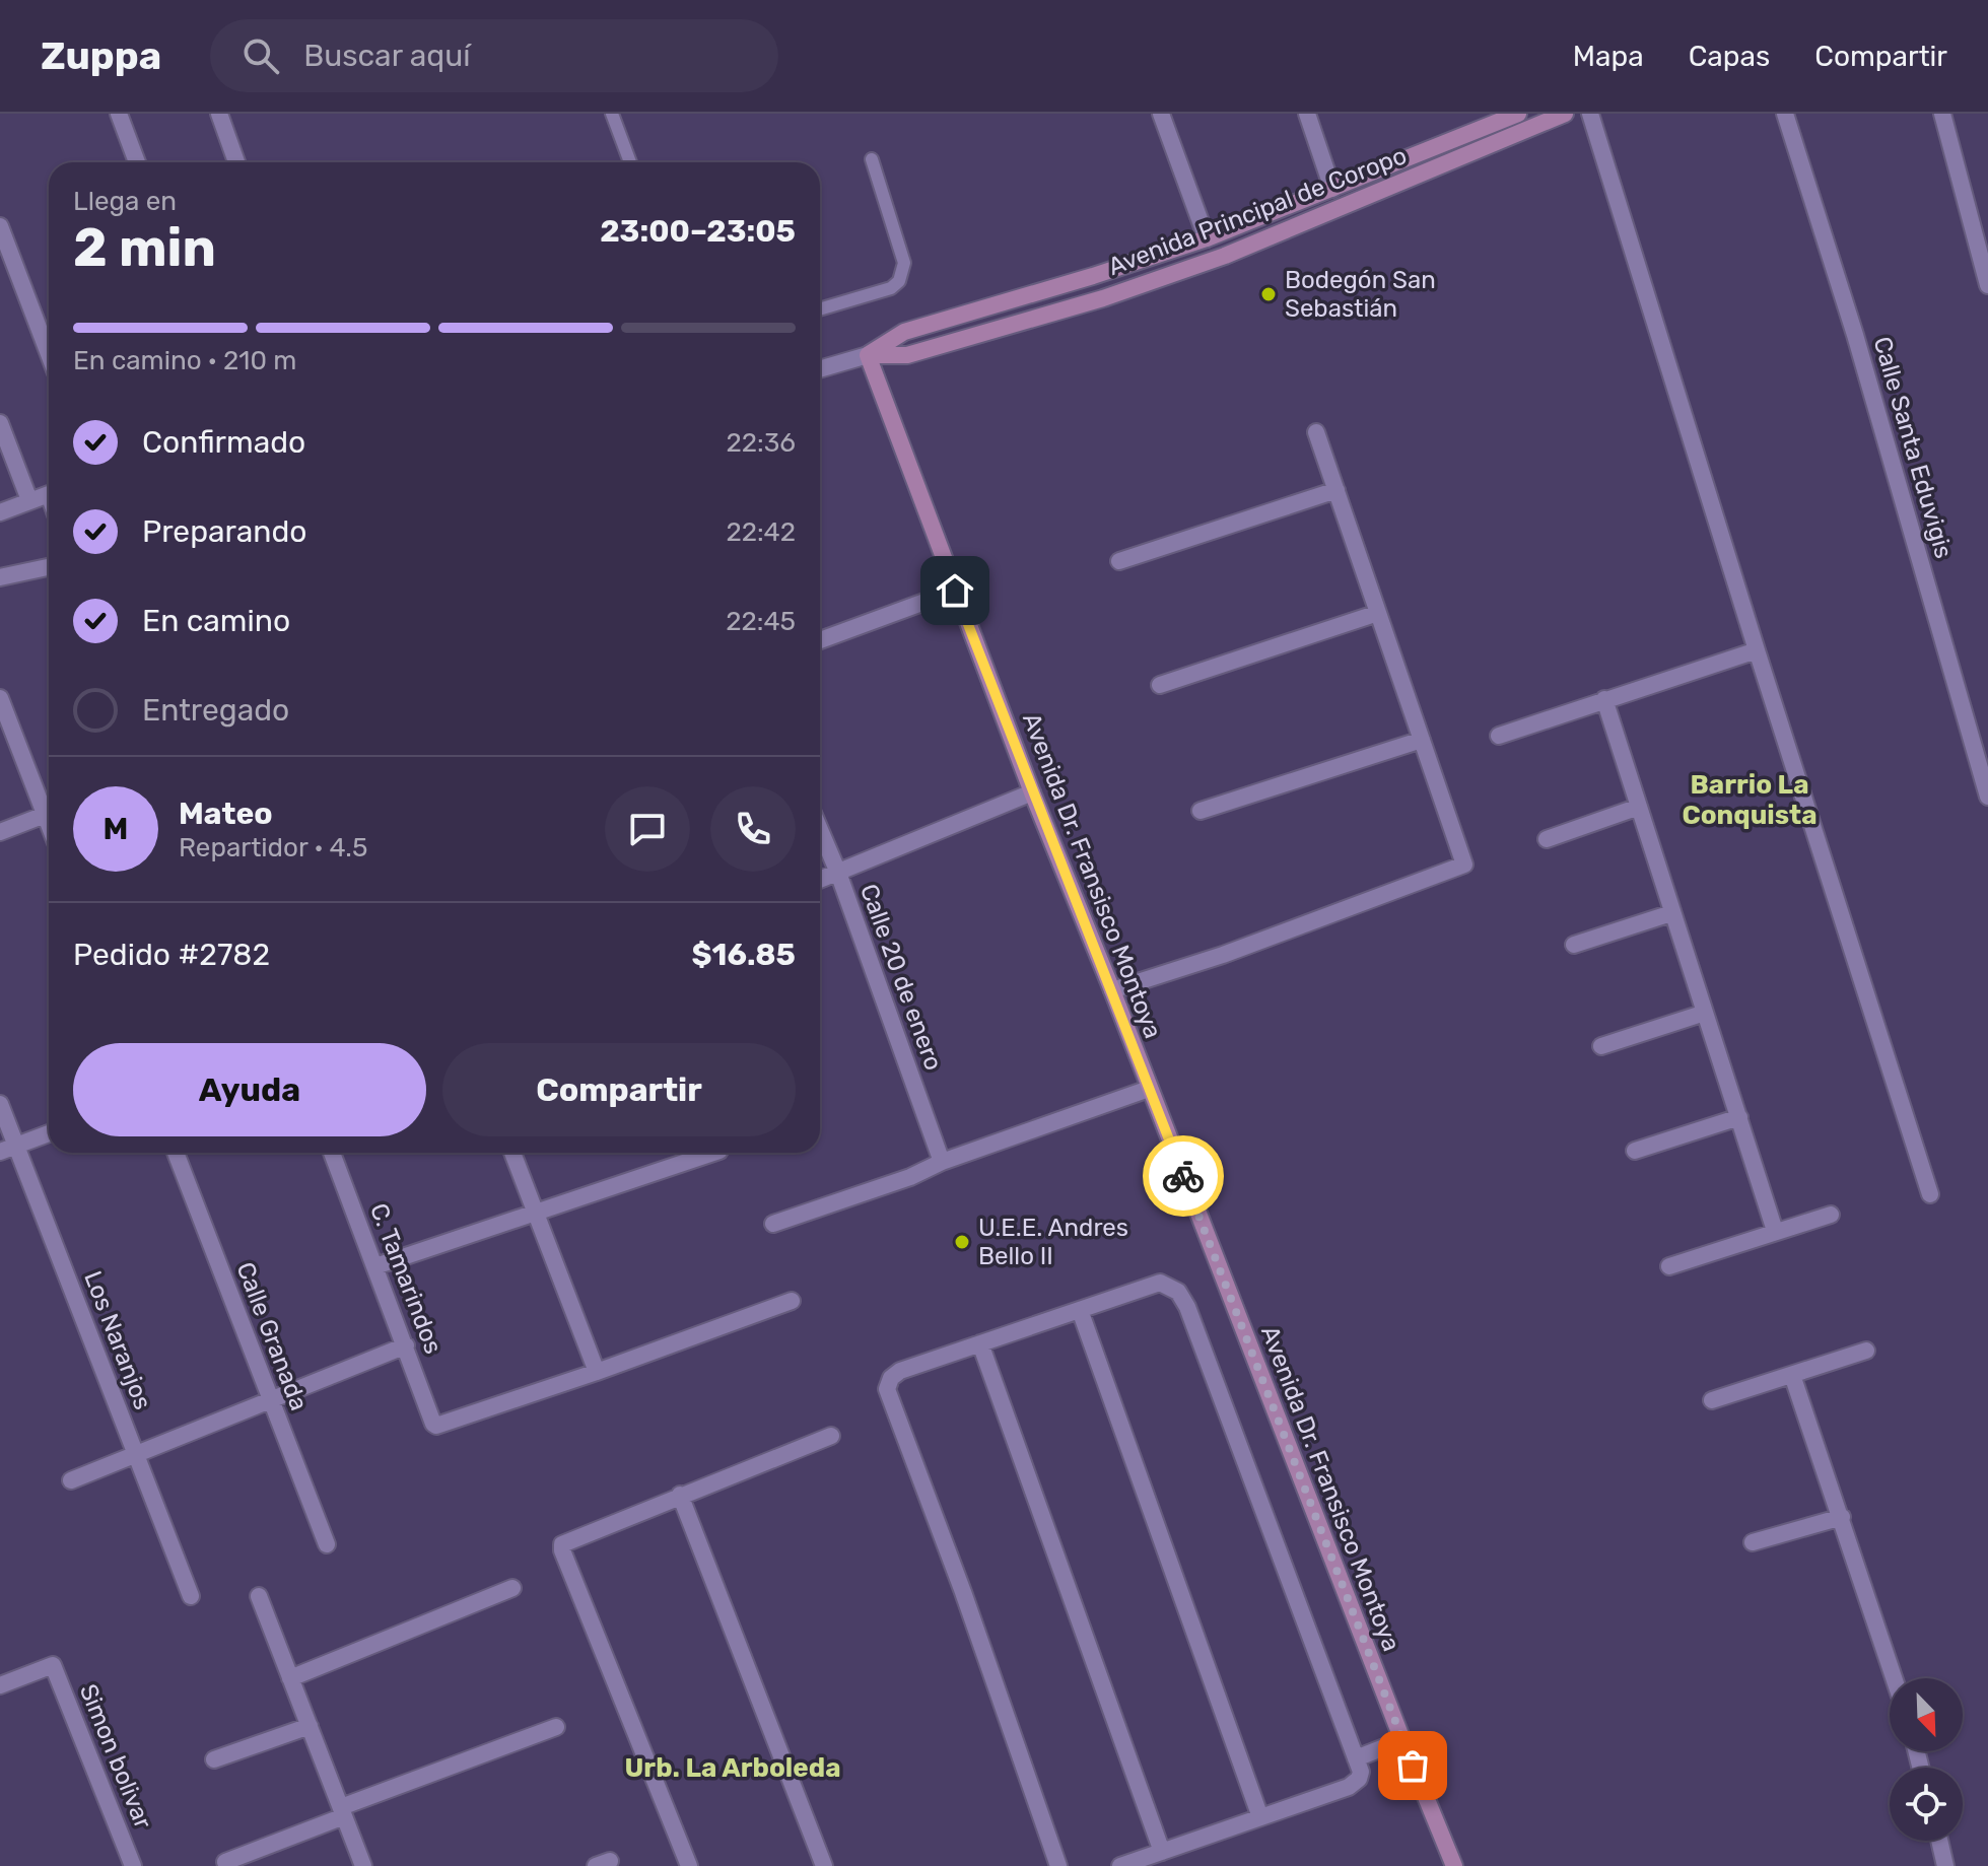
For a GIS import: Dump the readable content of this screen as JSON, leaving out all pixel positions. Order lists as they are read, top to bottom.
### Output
{
  "streets": {
    "main road": ["Avenida Principal de Coropo", "Avenida Dr. Fransisco Montoya"],
    "street": [
      "Calle Santa Eduvigis",
      "Calle 20 de enero",
      "C. Tamarindos",
      "Calle Granada",
      "Los Naranjos",
      "Simon bolivar"
    ]
  },
  "crossings": [
    ["Avenida Principal de Coropo", "Avenida Dr. Fransisco Montoya"]
  ],
  "districts": ["Barrio La Conquista", "Urb. La Arboleda"],
  "places": ["Bodegón San Sebastián", "U.E.E. Andres Bello II"],
  "north": "bottom right",
  "page": {
    "header": "Zuppa",
    "search": "Buscar aquí",
    "nav": ["Mapa", "Capas", "Compartir"],
    "heading": ["2 min", "Llega en", "23:00–23:05"],
    "panel": [
      "Mateo",
      "Repartidor · 4.5",
      "Pedido #2782",
      "$16.85"
    ],
    "bar": "En camino · 210 m",
    "list": [
      ["Confirmado", "22:36"],
      ["Preparando", "22:42"],
      ["En camino", "22:45"],
      "Entregado"
    ],
    "round": "M",
    "buttons": ["Ayuda", "Compartir"]
  }
}
